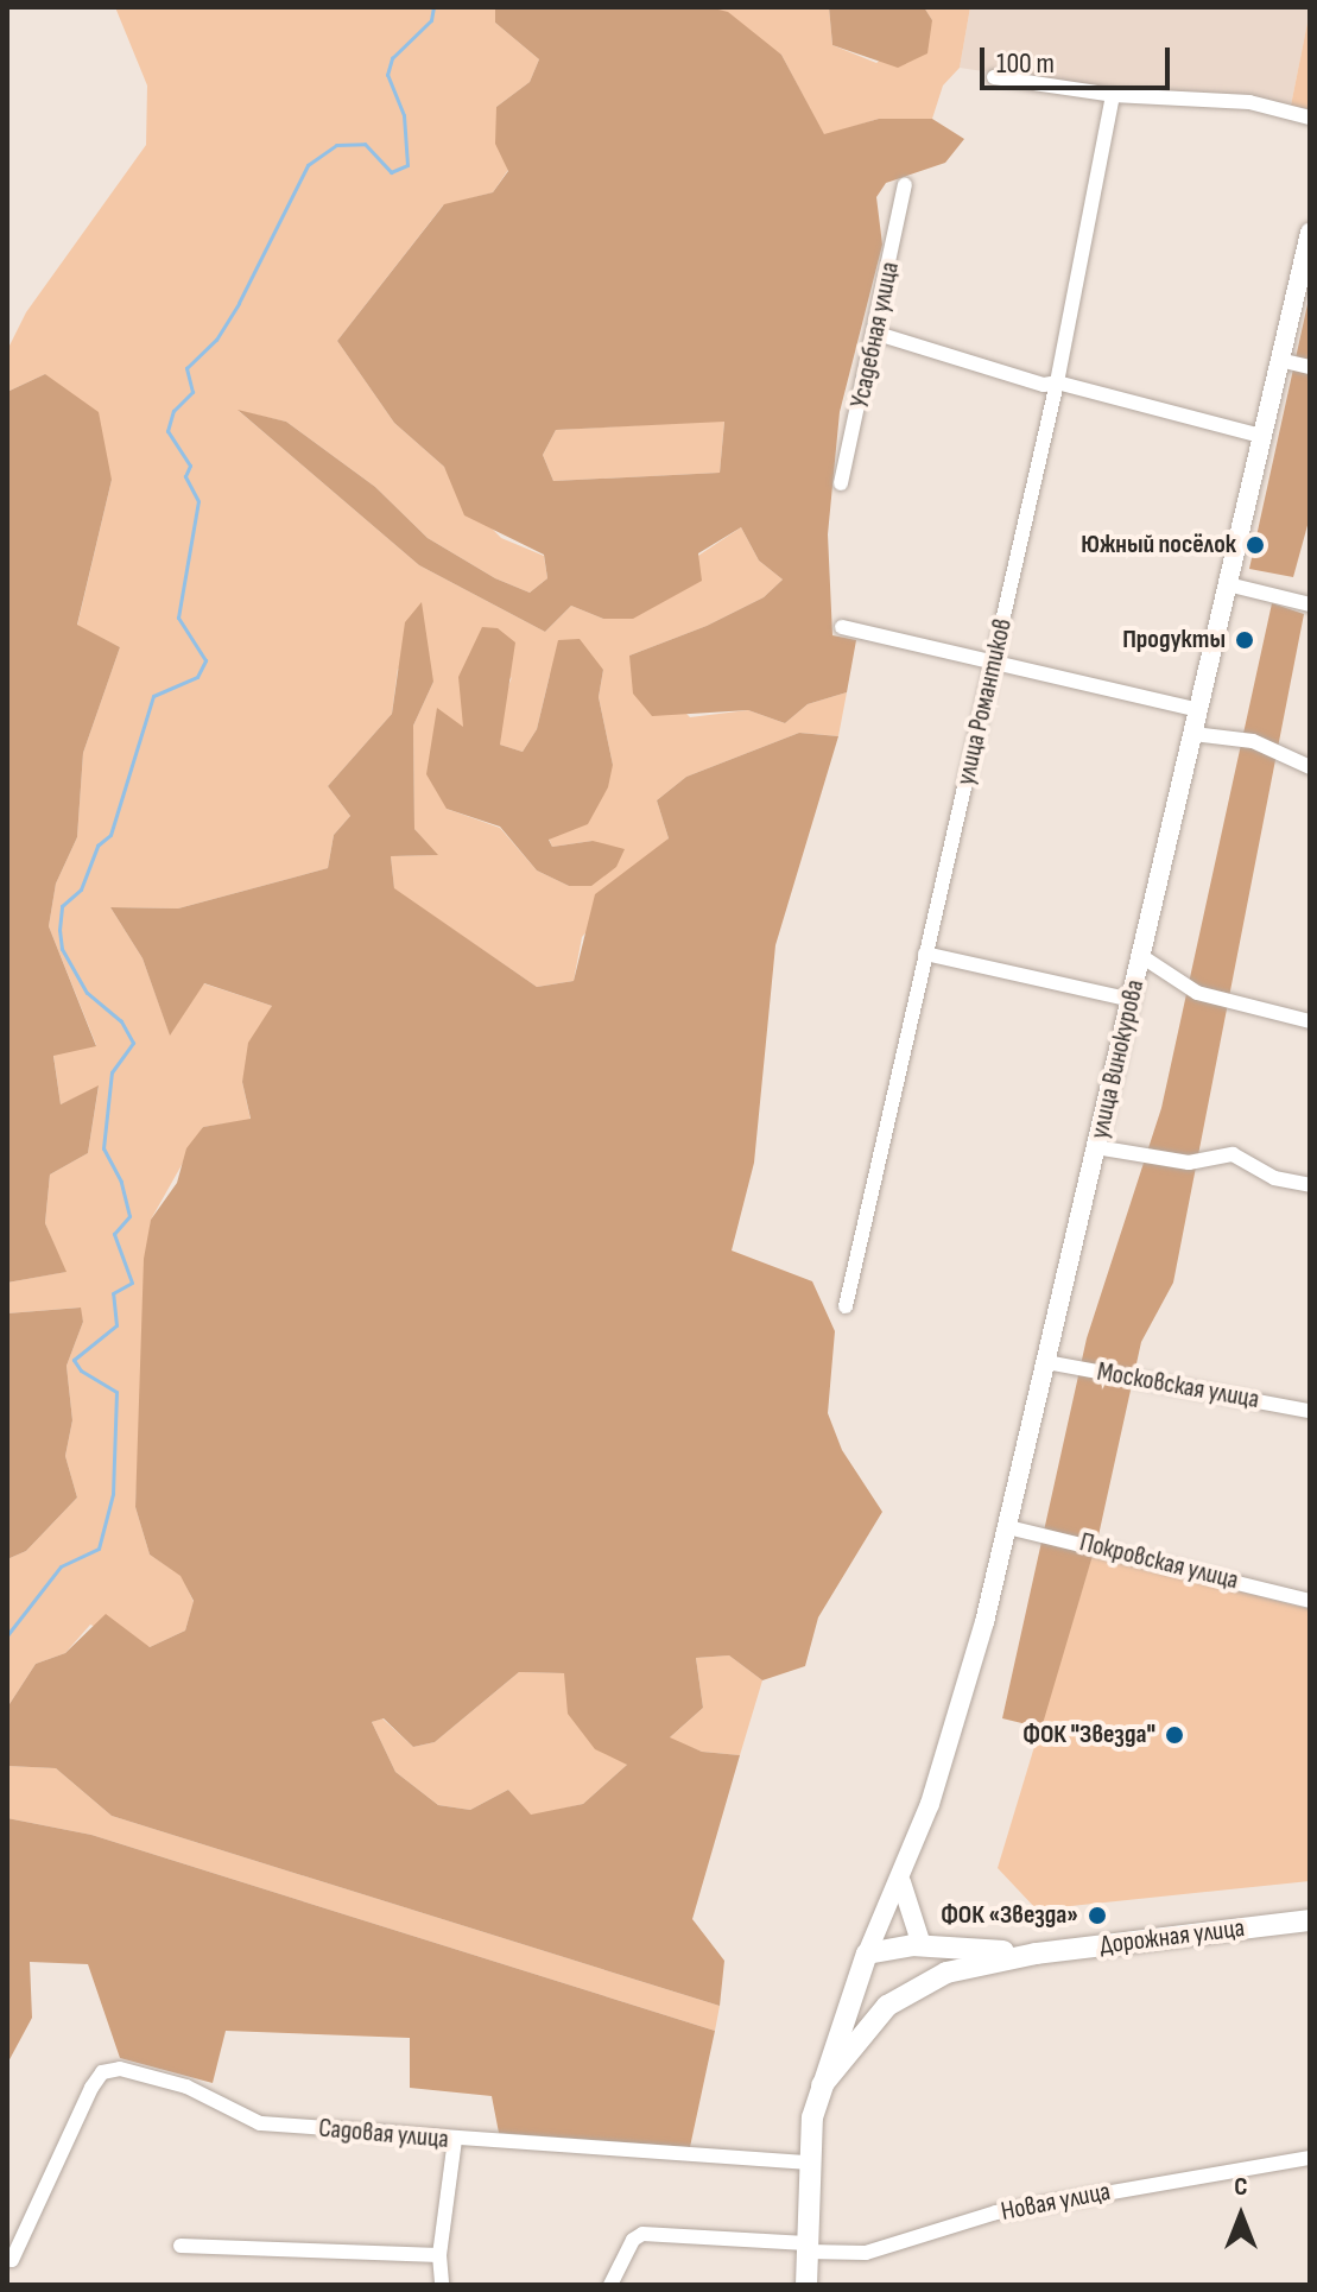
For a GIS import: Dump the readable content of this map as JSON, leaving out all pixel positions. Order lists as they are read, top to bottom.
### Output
{
  "streets": {
    "main road": ["улица Винокурова", "Дорожная улица"],
    "street": [
      "Усадебная улица",
      "улица Романтиков",
      "Московская улица",
      "Покровская улица",
      "Садовая улица",
      "Новая улица"
    ]
  },
  "crossings": [
    ["улица Винокурова", "Московская улица"],
    ["улица Винокурова", "Покровская улица"]
  ],
  "places": [
    "Южный посёлок",
    "Продукты",
    "ФОК \"Звезда\"",
    "ФОК «Звезда»"
  ],
  "scale_bar": "100 m",
  "north": "top"
}
